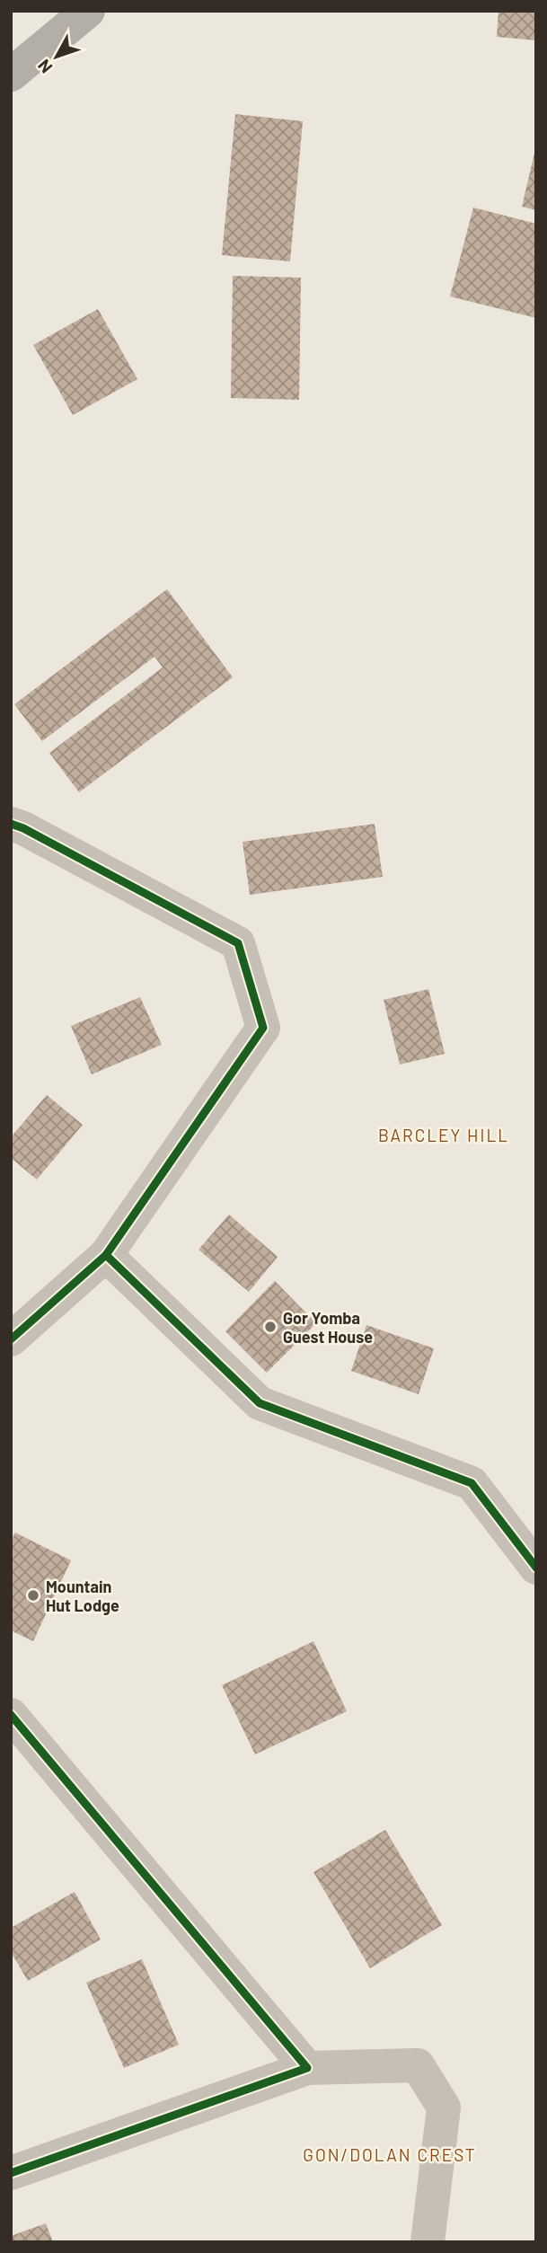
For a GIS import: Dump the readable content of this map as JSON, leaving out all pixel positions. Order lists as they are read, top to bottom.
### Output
{
  "districts": ["BARCLEY HILL", "GON/DOLAN CREST"],
  "places": ["Gor Yomba Guest House", "Mountain Hut Lodge"],
  "north": "bottom left"
}
